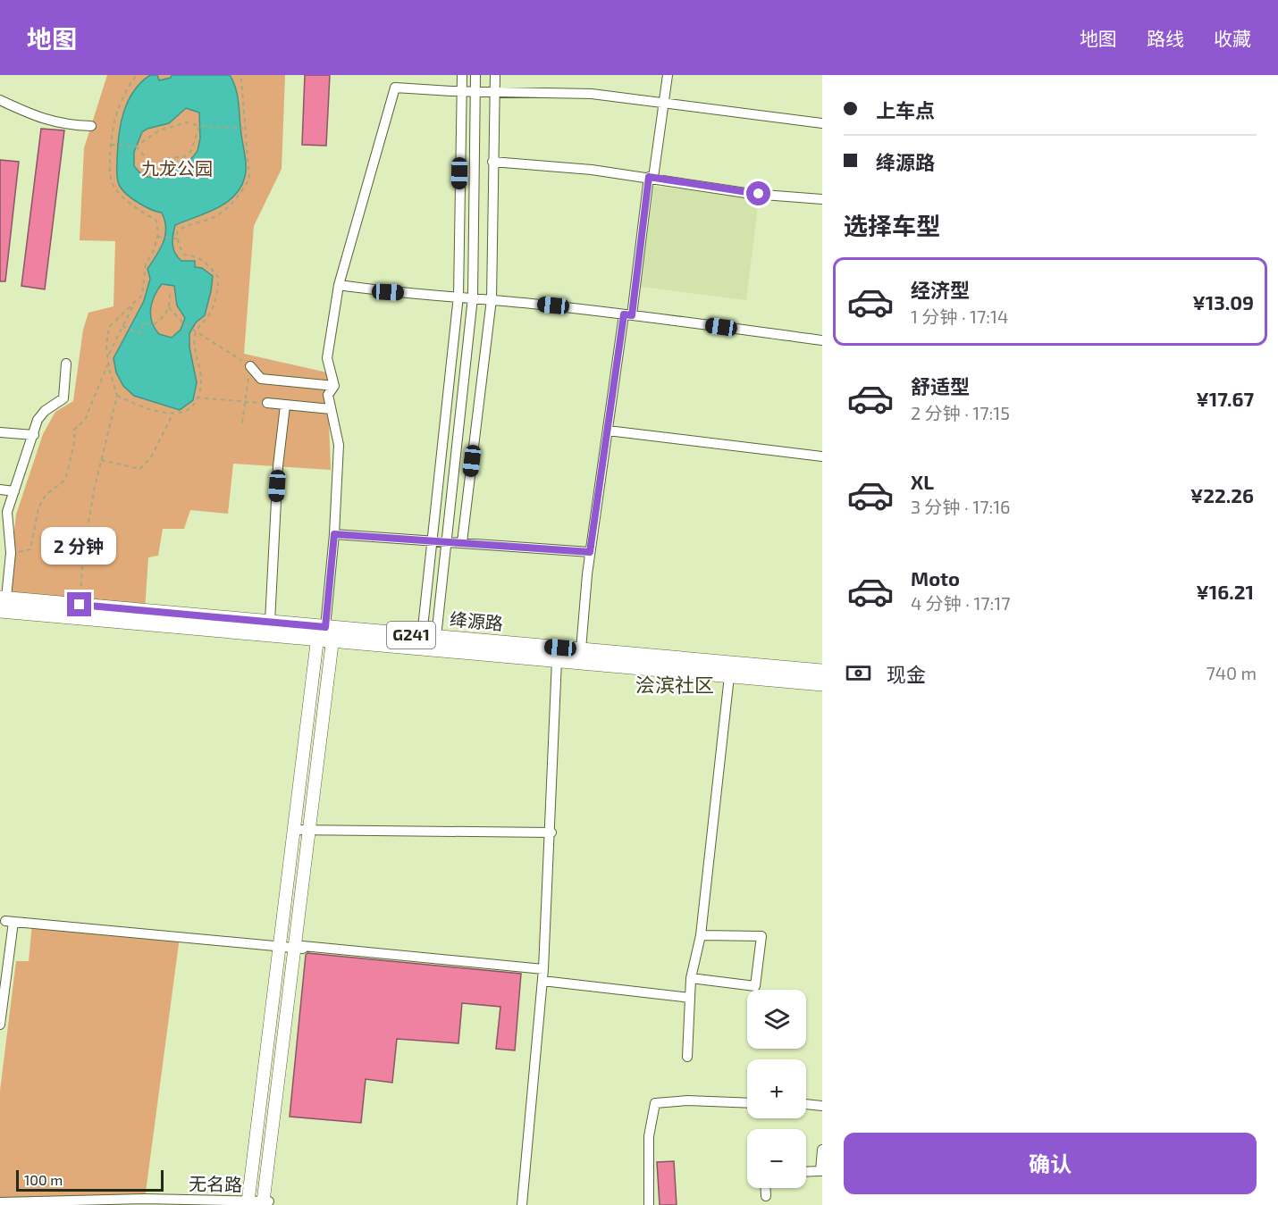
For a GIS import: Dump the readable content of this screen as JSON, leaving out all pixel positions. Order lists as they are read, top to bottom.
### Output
{
  "streets": {
    "highway": ["绛源路", "G241"],
    "street": ["无名路"]
  },
  "districts": ["浍滨社区"],
  "parks": ["九龙公园"],
  "scale_bar": "100 m",
  "page": {
    "header": "地图",
    "nav": ["地图", "路线", "收藏"],
    "banner": ["上车点", "绛源路"],
    "heading": "选择车型",
    "list": [
      {
        "name": "经济型",
        "note": "1 分钟 · 17:14",
        "value": "¥13.09"
      },
      {
        "name": "舒适型",
        "note": "2 分钟 · 17:15",
        "value": "¥17.67"
      },
      {
        "name": "XL",
        "note": "3 分钟 · 17:16",
        "value": "¥22.26"
      },
      {
        "name": "Moto",
        "note": "4 分钟 · 17:17",
        "value": "¥16.21"
      }
    ],
    "bubble": "2 分钟",
    "pay": ["现金", "740 m"],
    "map_buttons": ["+", "−"],
    "buttons": "确认",
    "scale": "100 m"
  }
}
